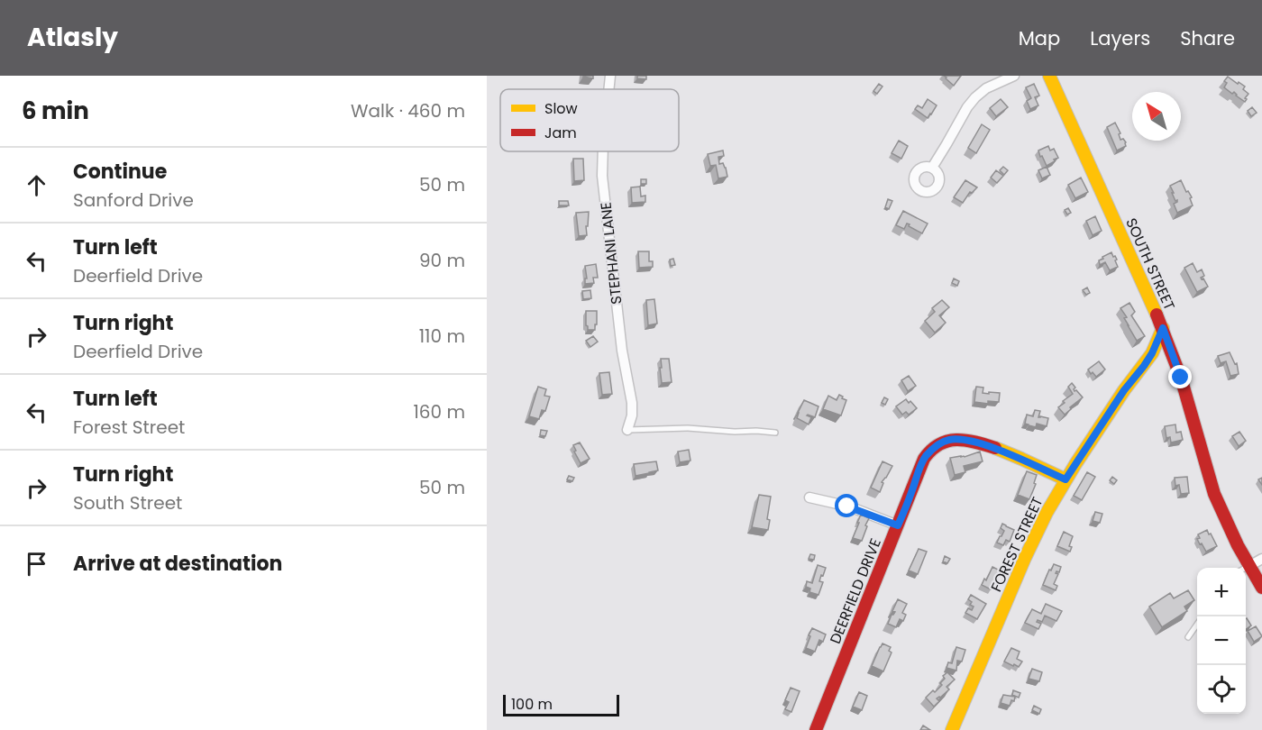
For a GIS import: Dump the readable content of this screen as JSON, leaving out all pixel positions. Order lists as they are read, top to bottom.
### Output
{
  "streets": {
    "street": [
      "STEPHANI LANE",
      "SOUTH STREET",
      "FOREST STREET",
      "DEERFIELD DRIVE"
    ]
  },
  "crossings": [
    ["SOUTH STREET", "FOREST STREET"],
    ["FOREST STREET", "DEERFIELD DRIVE"]
  ],
  "legend": ["Slow", "Jam"],
  "scale_bar": "100 m",
  "north": "top left",
  "page": {
    "header": "Atlasly",
    "nav": ["Map", "Layers", "Share"],
    "heading": ["6 min", "Walk · 460 m"],
    "list": [
      ["Continue", "Sanford Drive", "50 m"],
      ["Turn left", "Deerfield Drive", "90 m"],
      ["Turn right", "Deerfield Drive", "110 m"],
      ["Turn left", "Forest Street", "160 m"],
      ["Turn right", "South Street", "50 m"],
      "Arrive at destination"
    ],
    "map_buttons": ["+", "−"],
    "scale": "100 m"
  }
}
